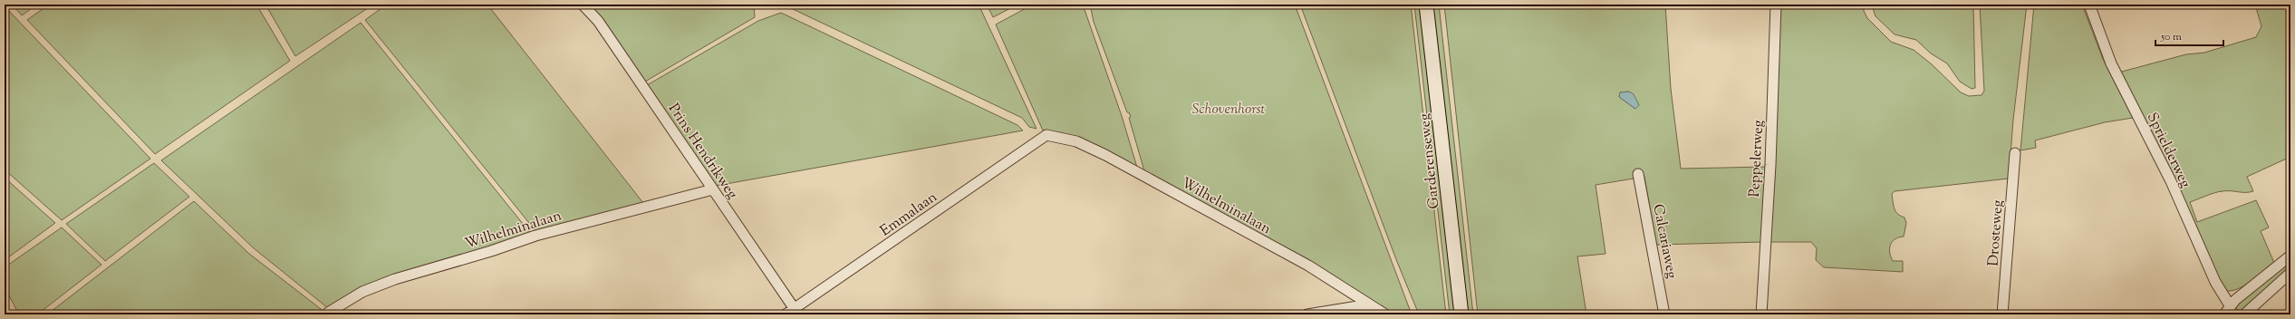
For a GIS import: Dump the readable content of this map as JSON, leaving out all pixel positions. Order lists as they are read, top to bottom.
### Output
{
  "streets": {
    "main road": ["Garderenseweg"],
    "street": [
      "Sprielderweg",
      "Prins Hendrikweg",
      "Peppelerweg",
      "Wilhelminalaan",
      "Emmalaan",
      "Drosteweg",
      "Calcariaweg"
    ]
  },
  "crossings": [
    ["Prins Hendrikweg", "Wilhelminalaan"],
    ["Prins Hendrikweg", "Emmalaan"],
    ["Wilhelminalaan", "Emmalaan"]
  ],
  "parks": ["Schovenhorst"],
  "scale_bar": "50 m"
}
